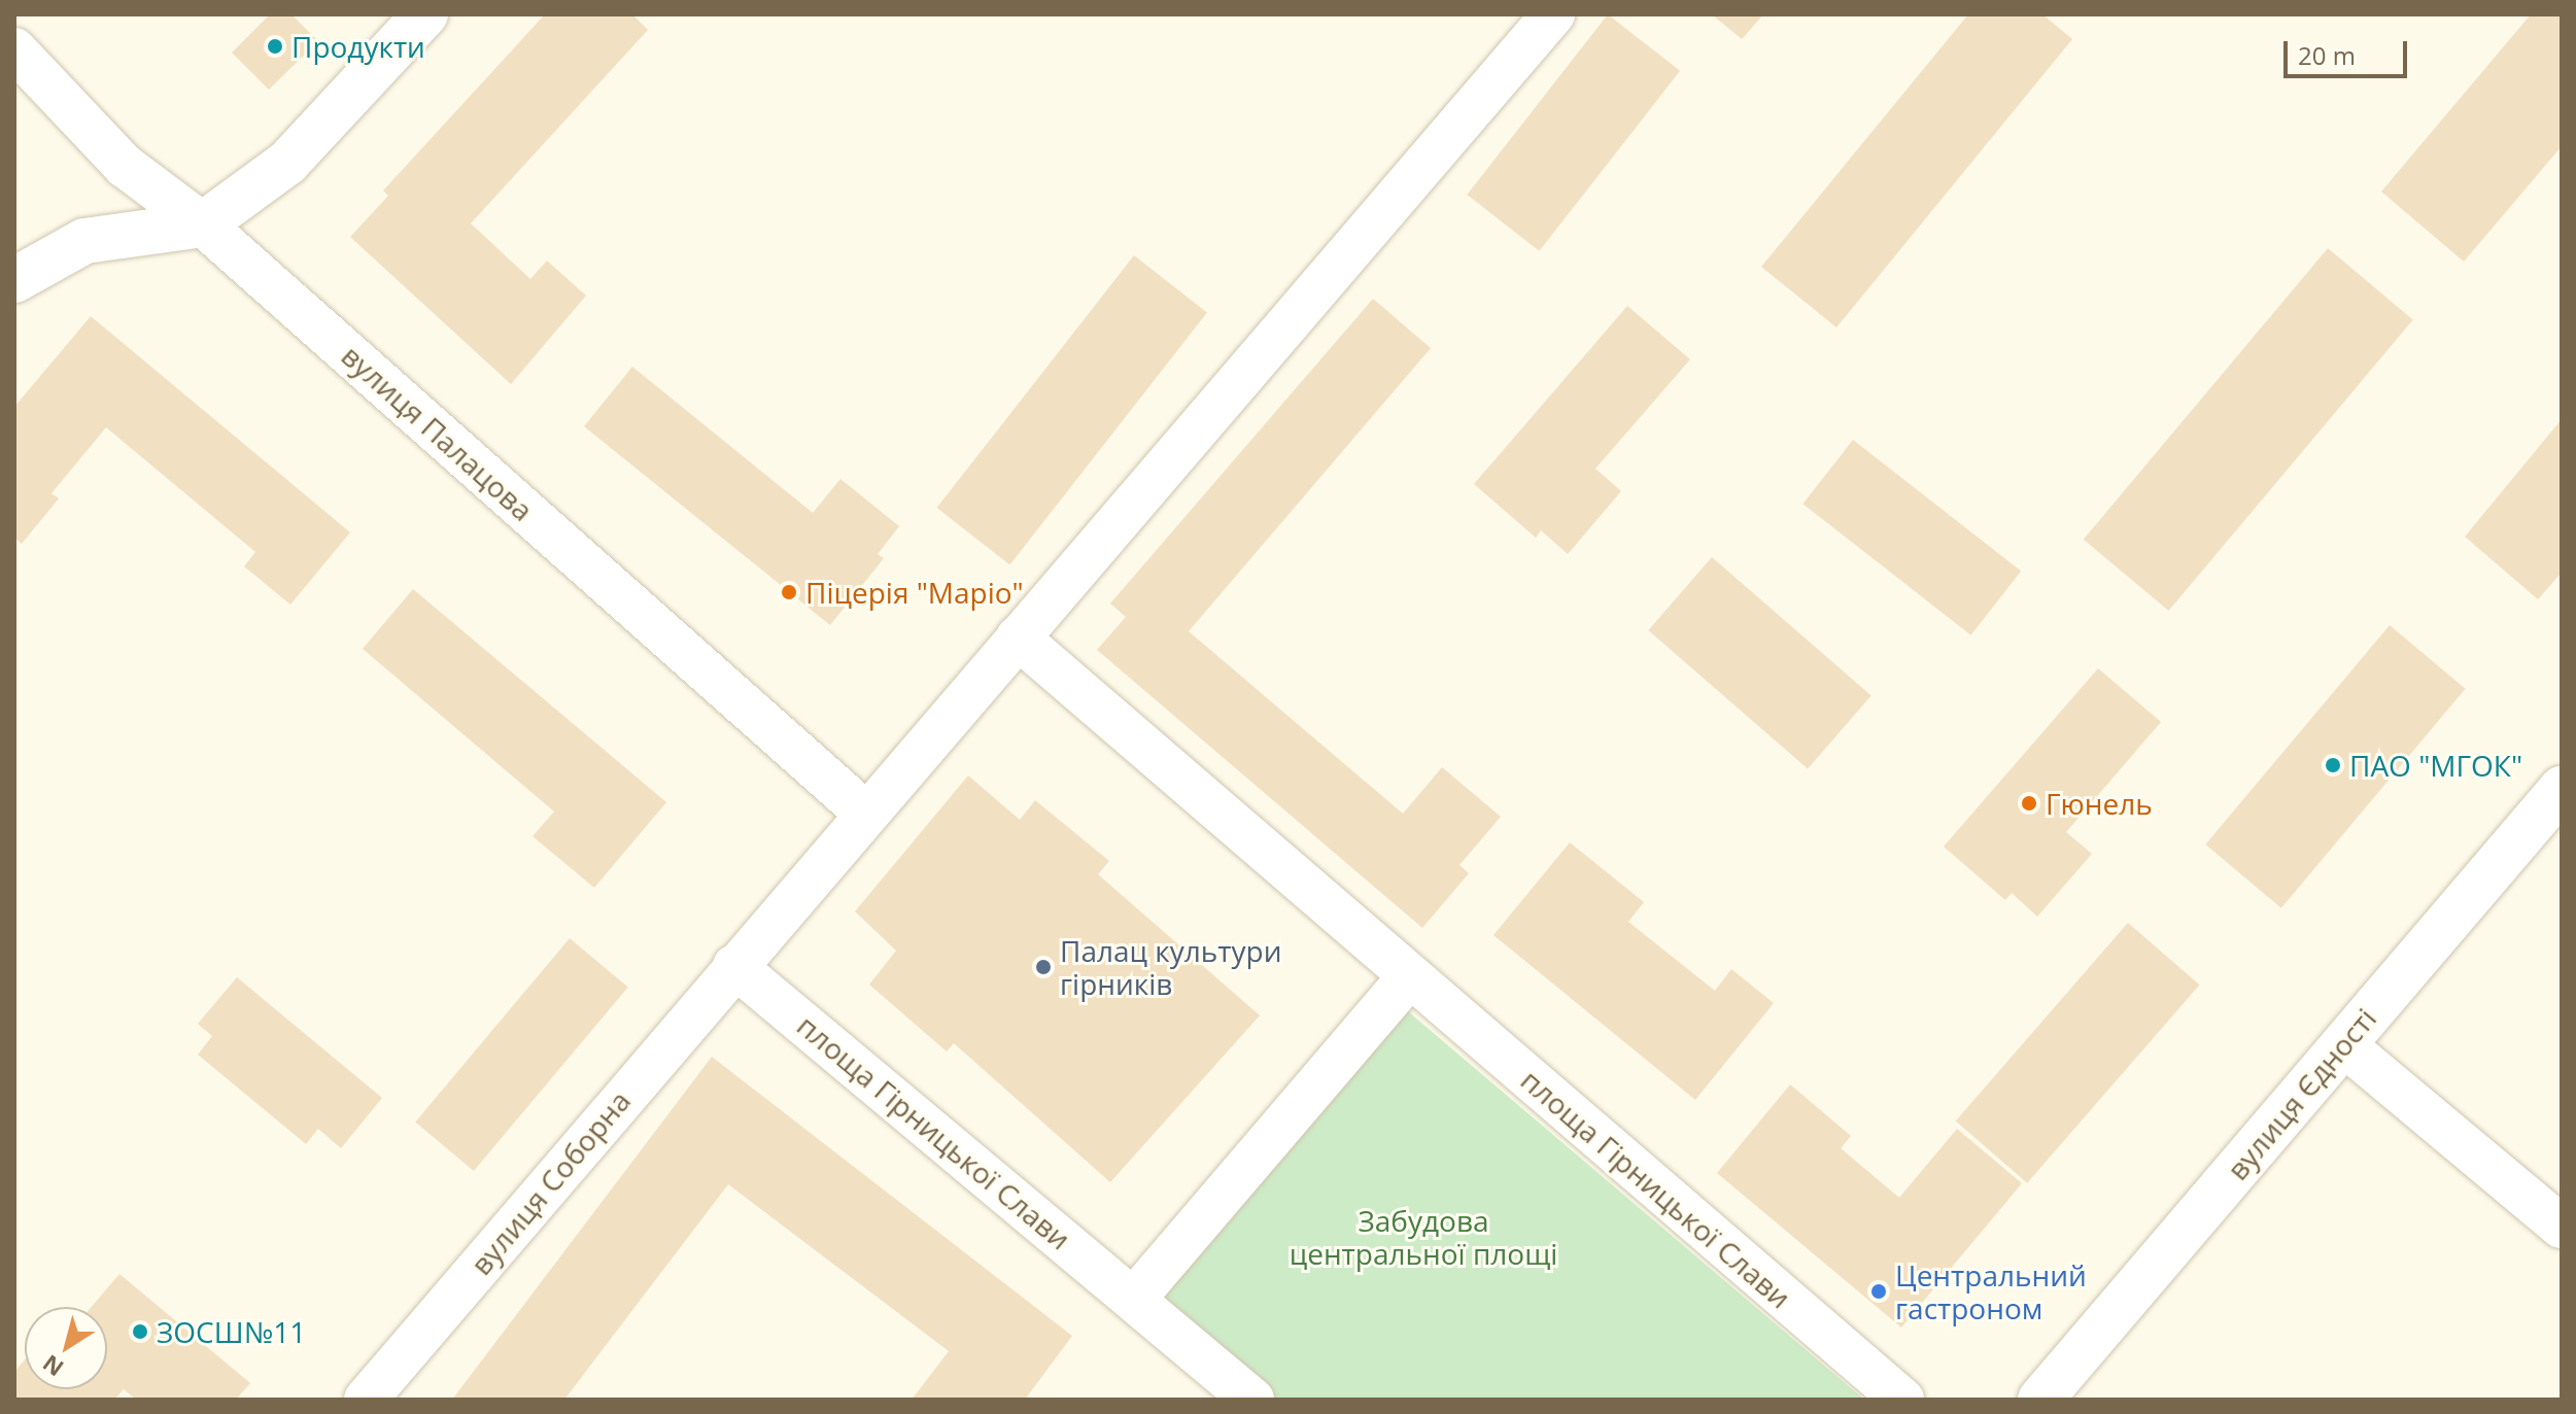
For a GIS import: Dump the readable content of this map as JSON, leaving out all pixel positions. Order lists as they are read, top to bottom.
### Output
{
  "streets": {
    "street": [
      "вулиця Палацова",
      "вулиця Єдності",
      "площа Гірницької Слави",
      "вулиця Соборна"
    ]
  },
  "crossings": [
    ["вулиця Палацова", "вулиця Соборна"],
    ["площа Гірницької Слави", "вулиця Соборна"]
  ],
  "parks": ["Забудова центральної площі"],
  "places": [
    "Продукти",
    "Піцерія \"Маріо\"",
    "ПАО \"МГОК\"",
    "Гюнель",
    "Палац культури гірників",
    "Центральний гастроном",
    "ЗОСШ№11"
  ],
  "scale_bar": "20 m",
  "north": "bottom left"
}
